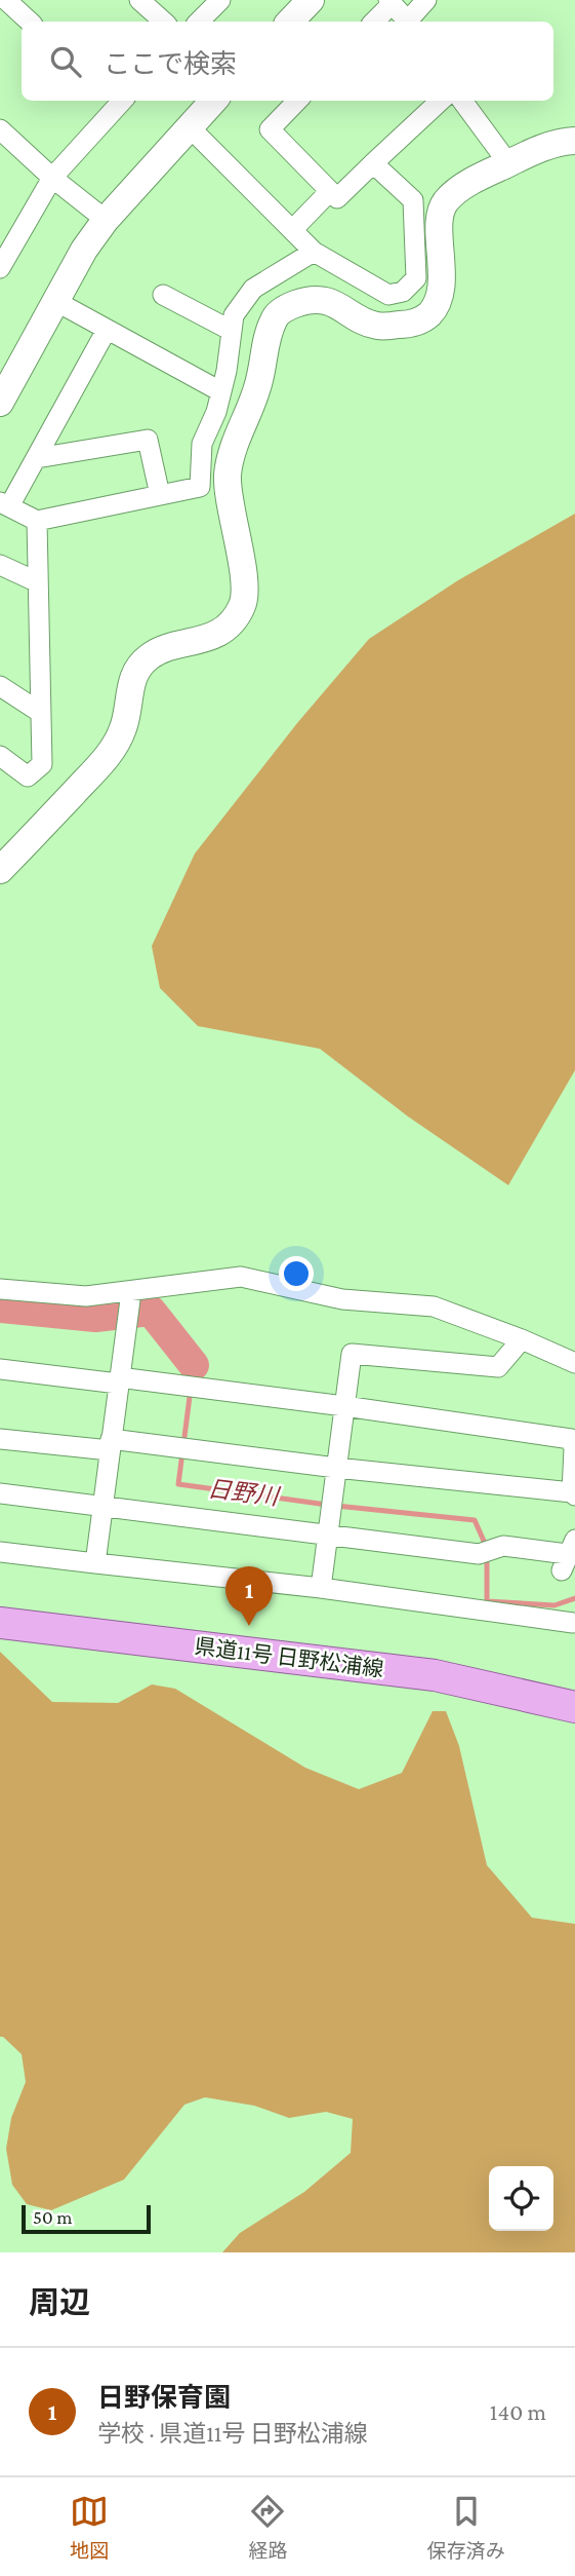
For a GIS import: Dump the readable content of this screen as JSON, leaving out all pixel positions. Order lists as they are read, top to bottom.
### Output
{
  "streets": {
    "main road": ["県道11号 日野松浦線"]
  },
  "water": ["日野川"],
  "scale_bar": "50 m",
  "page": {
    "search": "ここで検索",
    "pins": "1",
    "scale": "50 m",
    "heading": "周辺",
    "list": [
      {
        "mark": "1",
        "name": "日野保育園",
        "note": "学校 · 県道11号 日野松浦線",
        "value": "140 m"
      }
    ],
    "nav": ["地図", "経路", "保存済み"]
  }
}
